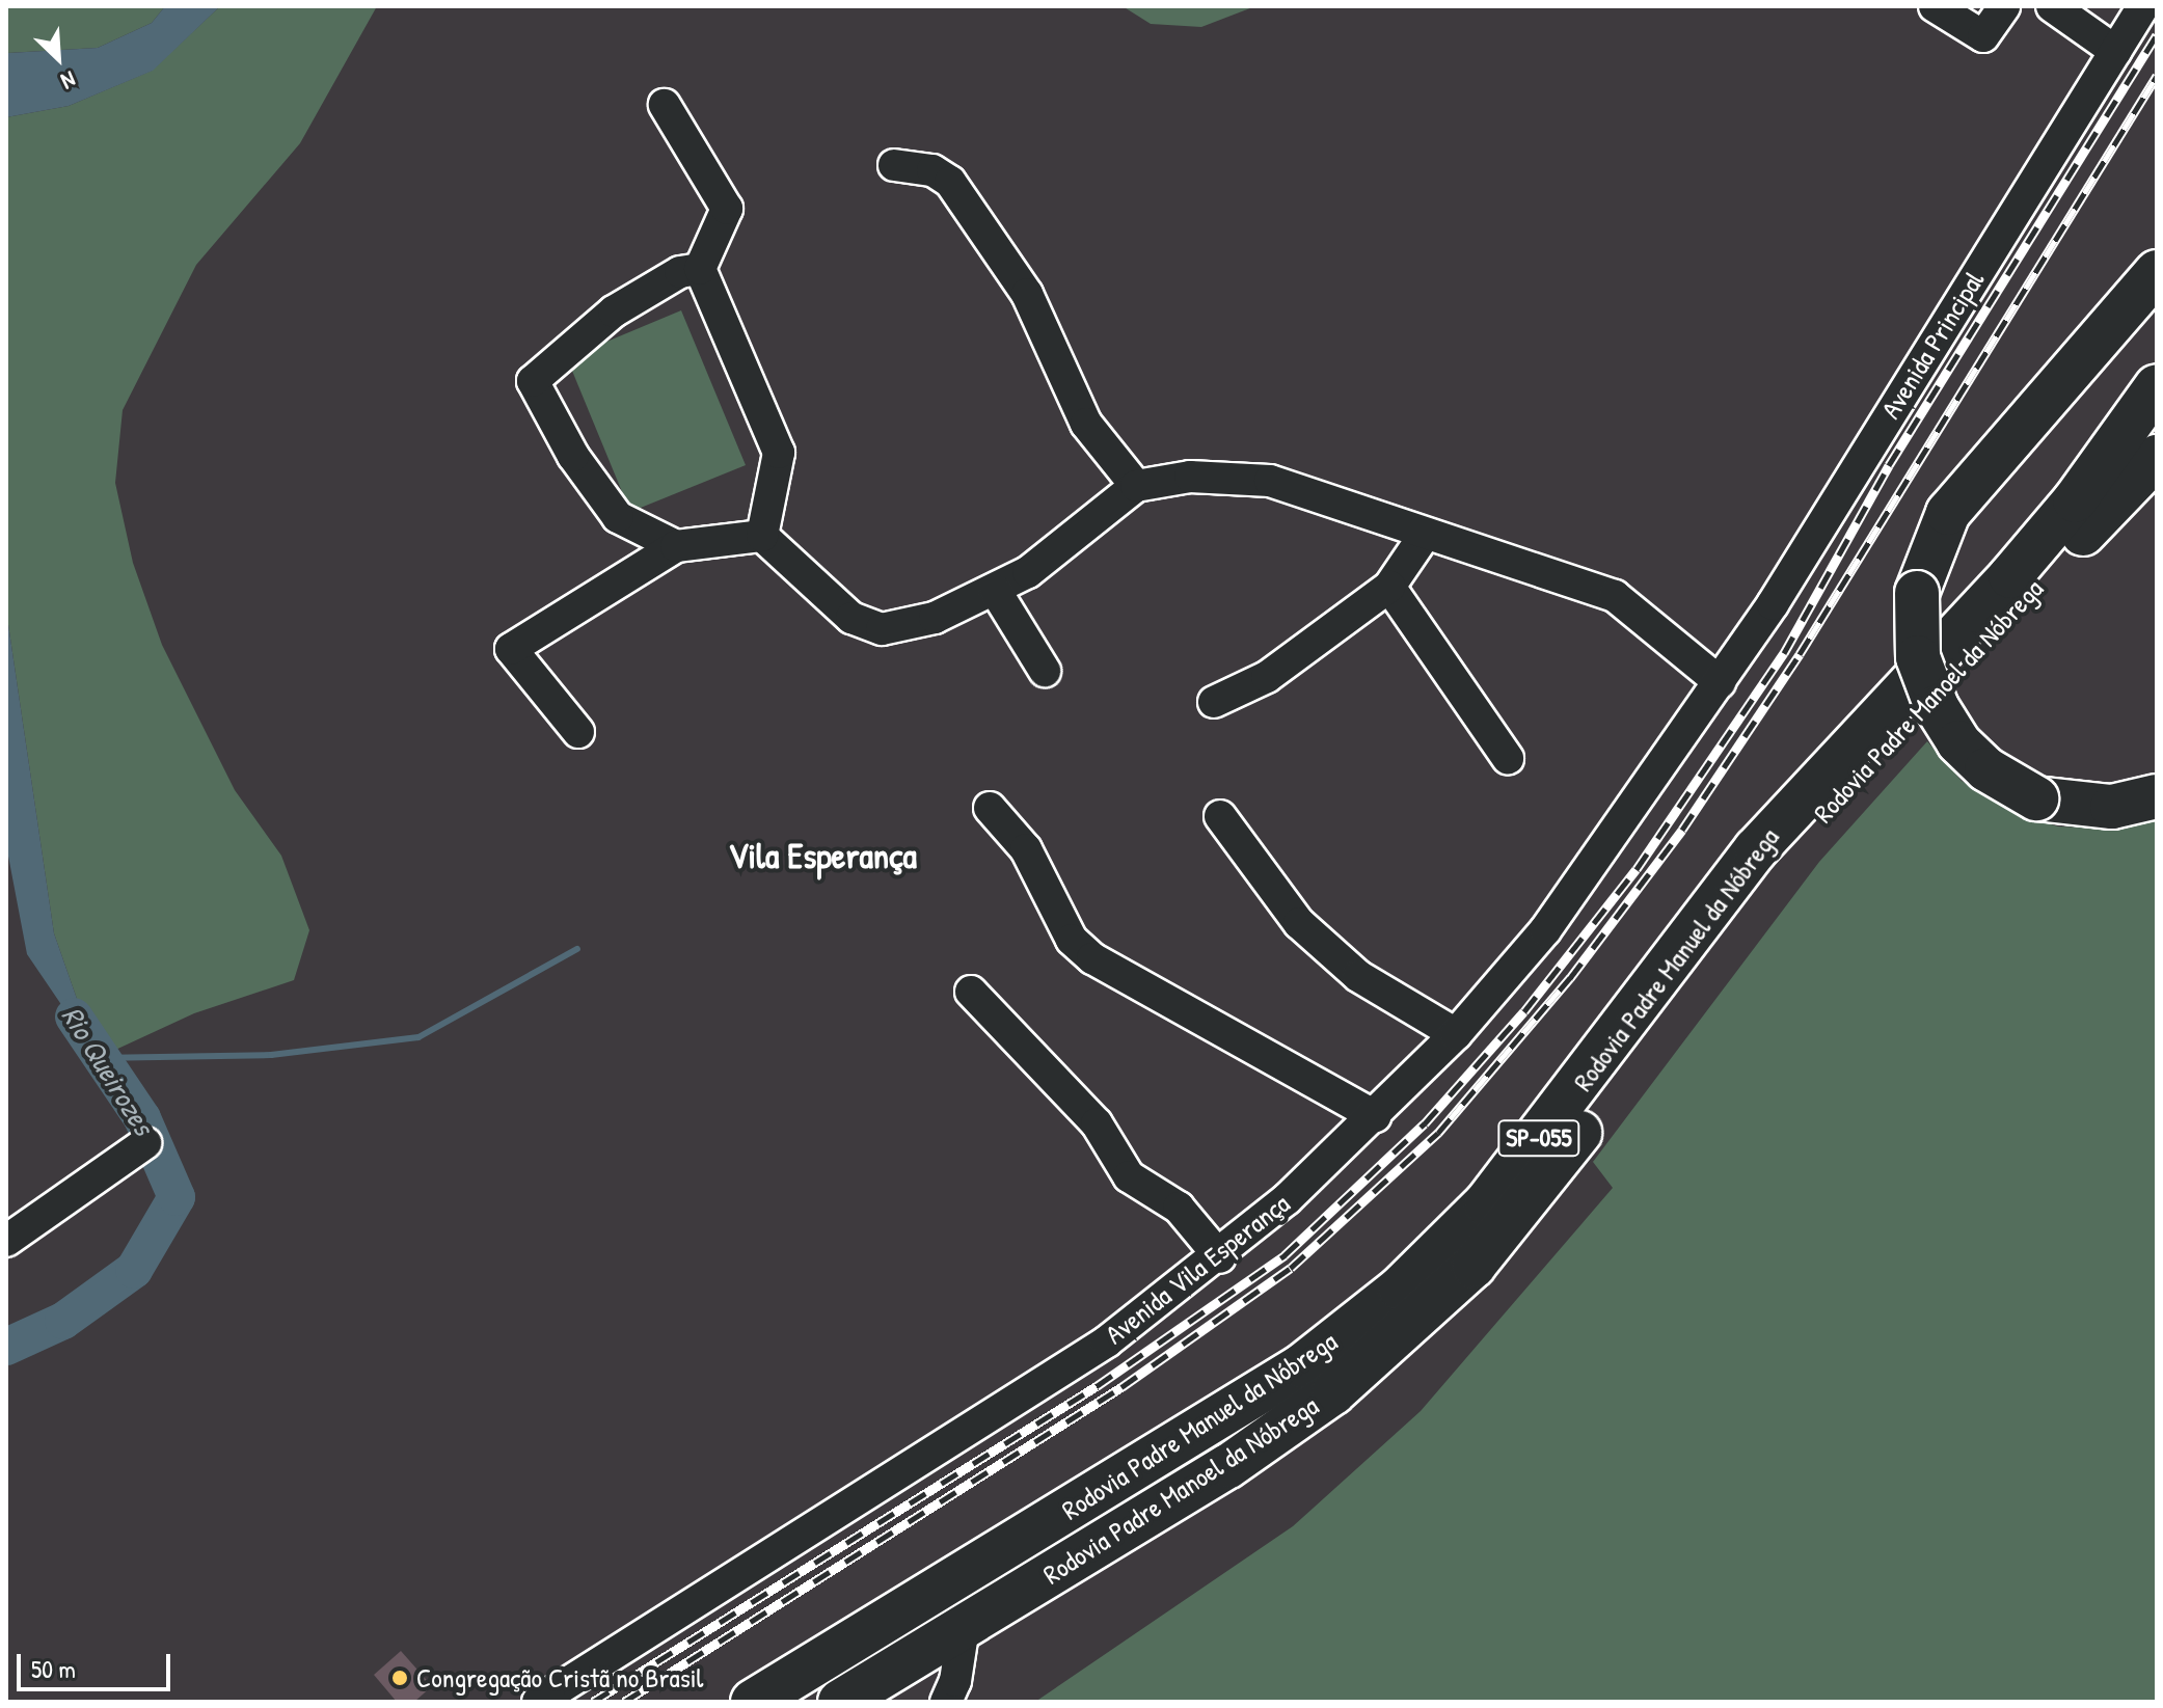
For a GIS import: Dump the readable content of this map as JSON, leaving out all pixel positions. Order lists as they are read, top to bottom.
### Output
{
  "streets": {
    "highway": ["Rodovia Padre Manoel da Nóbrega", "Rodovia Padre Manuel da Nóbrega", "SP-055"],
    "street": ["Avenida Principal", "Avenida Vila Esperança"]
  },
  "crossings": [
    ["Avenida Principal", "Avenida Vila Esperança"]
  ],
  "districts": ["Vila Esperança"],
  "water": ["Rio Queirozes"],
  "places": ["Congregação Cristã no Brasil"],
  "scale_bar": "50 m",
  "north": "bottom right"
}
